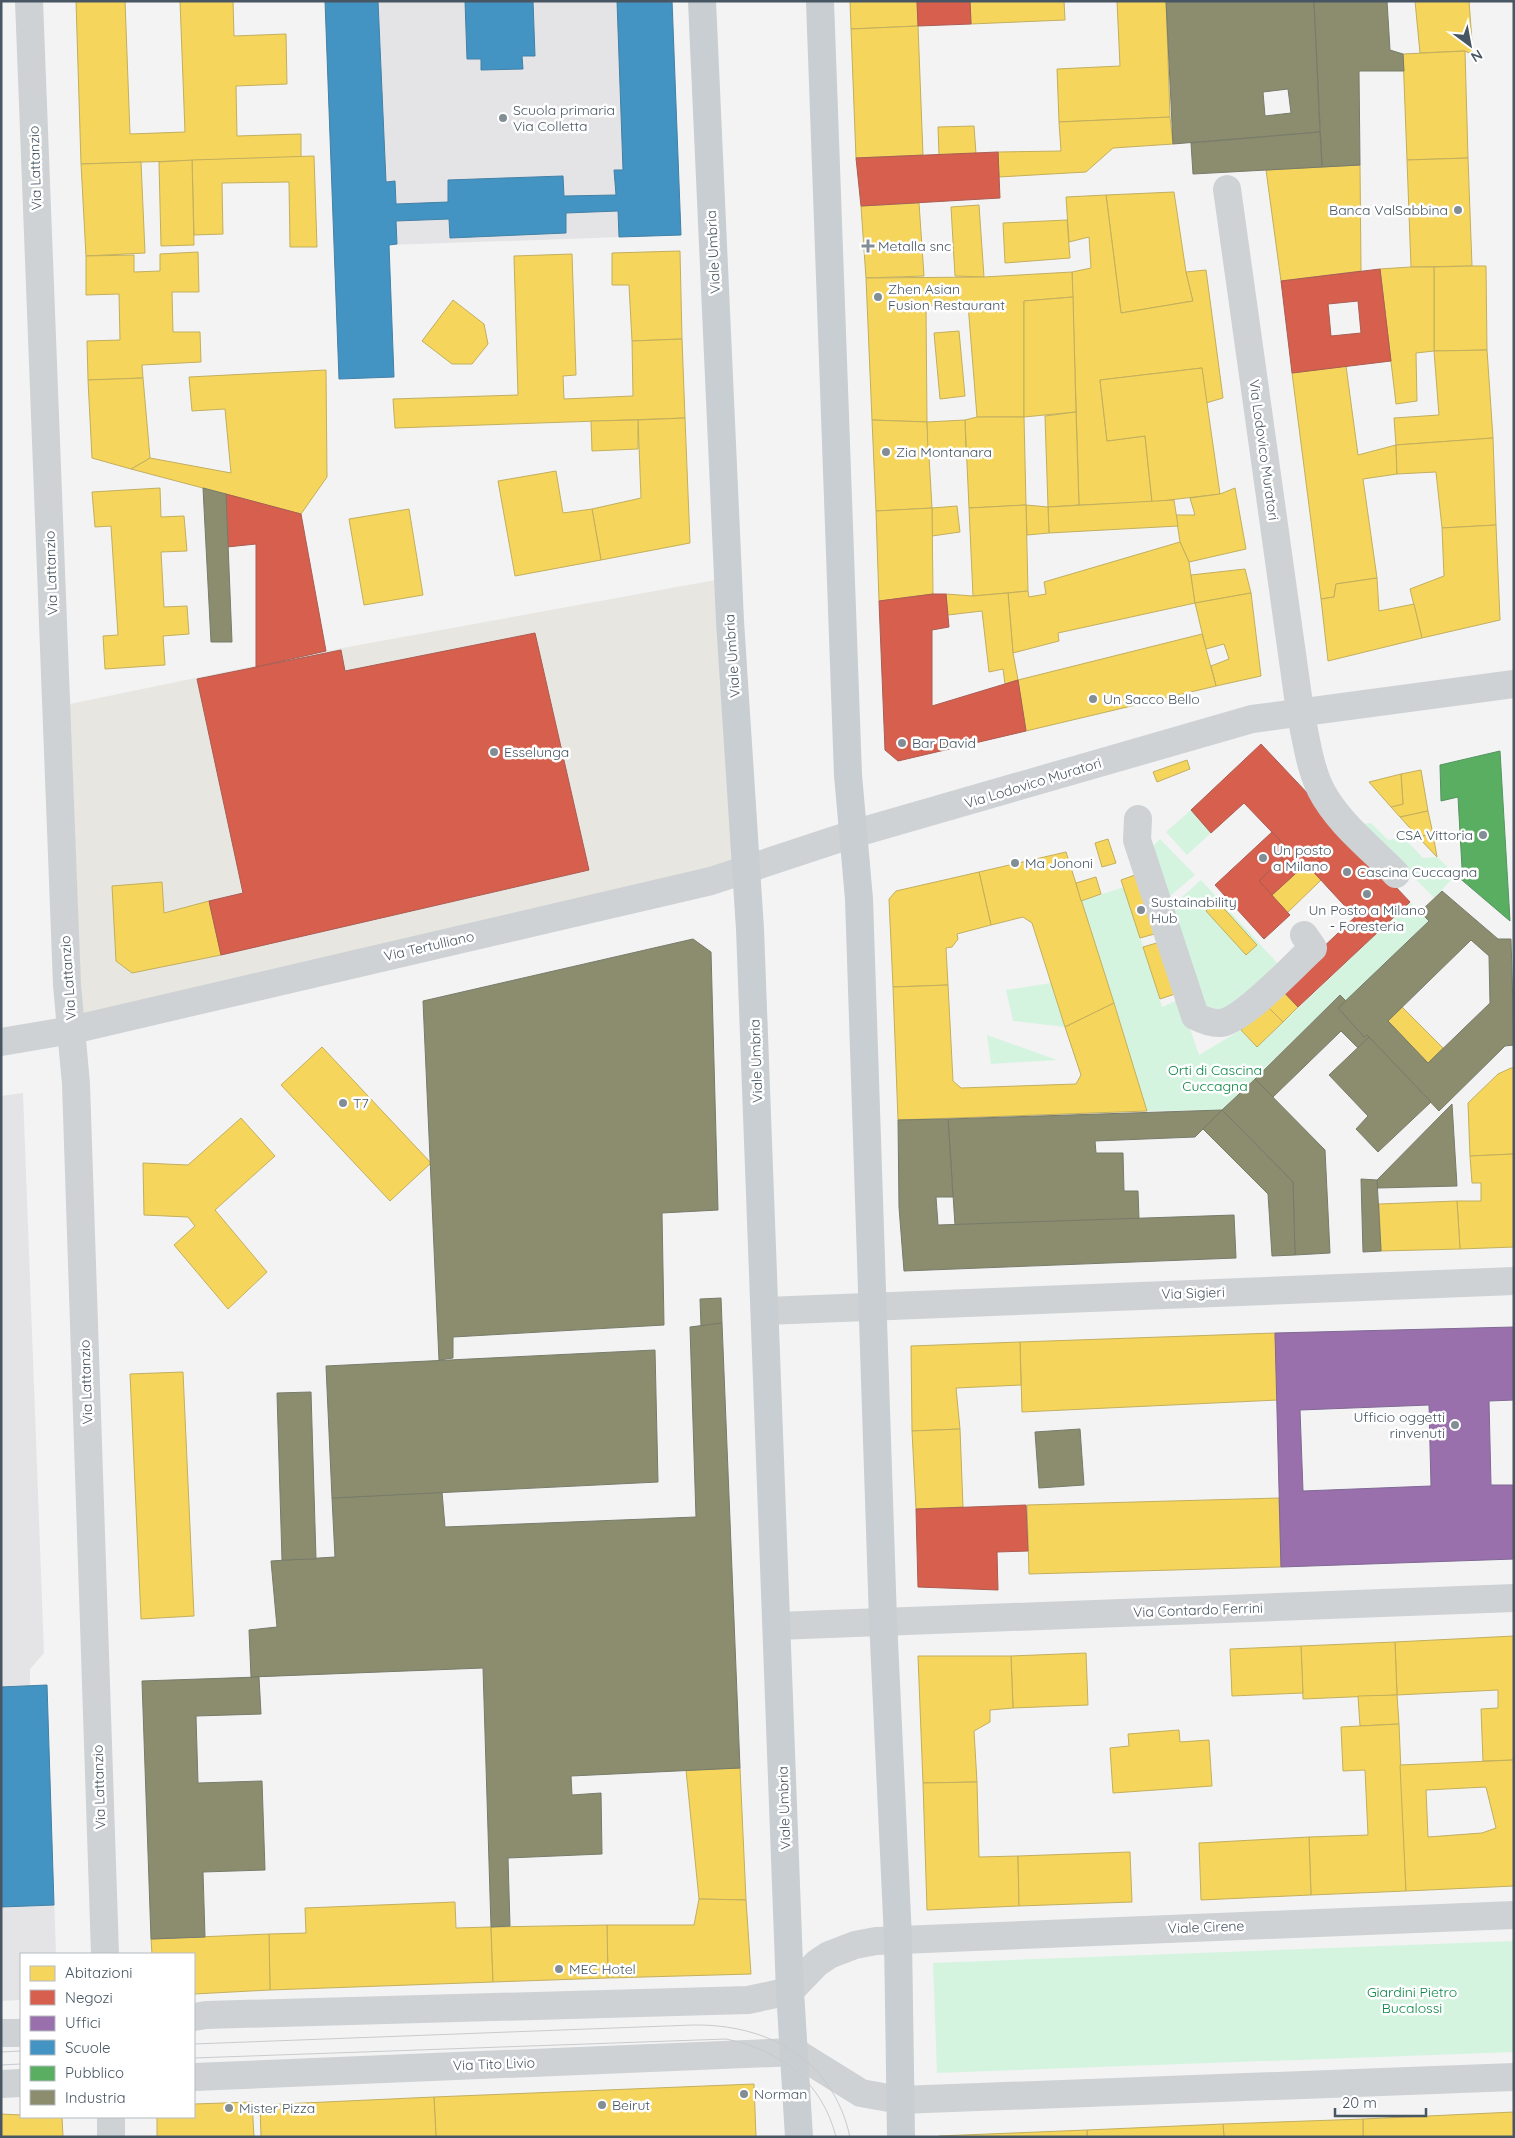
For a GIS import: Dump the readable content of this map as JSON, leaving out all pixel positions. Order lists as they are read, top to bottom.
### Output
{
  "streets": {
    "main road": ["Viale Umbria"],
    "street": [
      "Via Lattanzio",
      "Via Lodovico Muratori",
      "Via Tertulliano",
      "Via Sigieri",
      "Via Contardo Ferrini",
      "Viale Cirene",
      "Via Tito Livio"
    ]
  },
  "crossings": [
    ["Via Lattanzio", "Via Tertulliano"],
    ["Viale Umbria", "Via Tertulliano"],
    ["Viale Umbria", "Via Tito Livio"],
    ["Via Lodovico Muratori", "Via Tertulliano"]
  ],
  "parks": ["Orti di Cascina Cuccagna", "Giardini Pietro Bucalossi"],
  "places": {
    "other": [
      "Scuola primaria Via Colletta",
      "Banca ValSabbina",
      "Zhen Asian Fusion Restaurant",
      "Zia Montanara",
      "Un Sacco Bello",
      "Bar David",
      "Esselunga",
      "CSA Vittoria",
      "Un posto a Milano",
      "Ma Jononi",
      "Cascina Cuccagna",
      "Un Posto a Milano - Foresteria",
      "Sustainability Hub",
      "T7",
      "Ufficio oggetti rinvenuti",
      "MEC Hotel",
      "Norman",
      "Beirut",
      "Mister Pizza"
    ],
    "health": ["Metalla snc"]
  },
  "legend": [
    "Abitazioni",
    "Negozi",
    "Uffici",
    "Scuole",
    "Pubblico",
    "Industria"
  ],
  "scale_bar": "20 m",
  "north": "bottom right"
}
